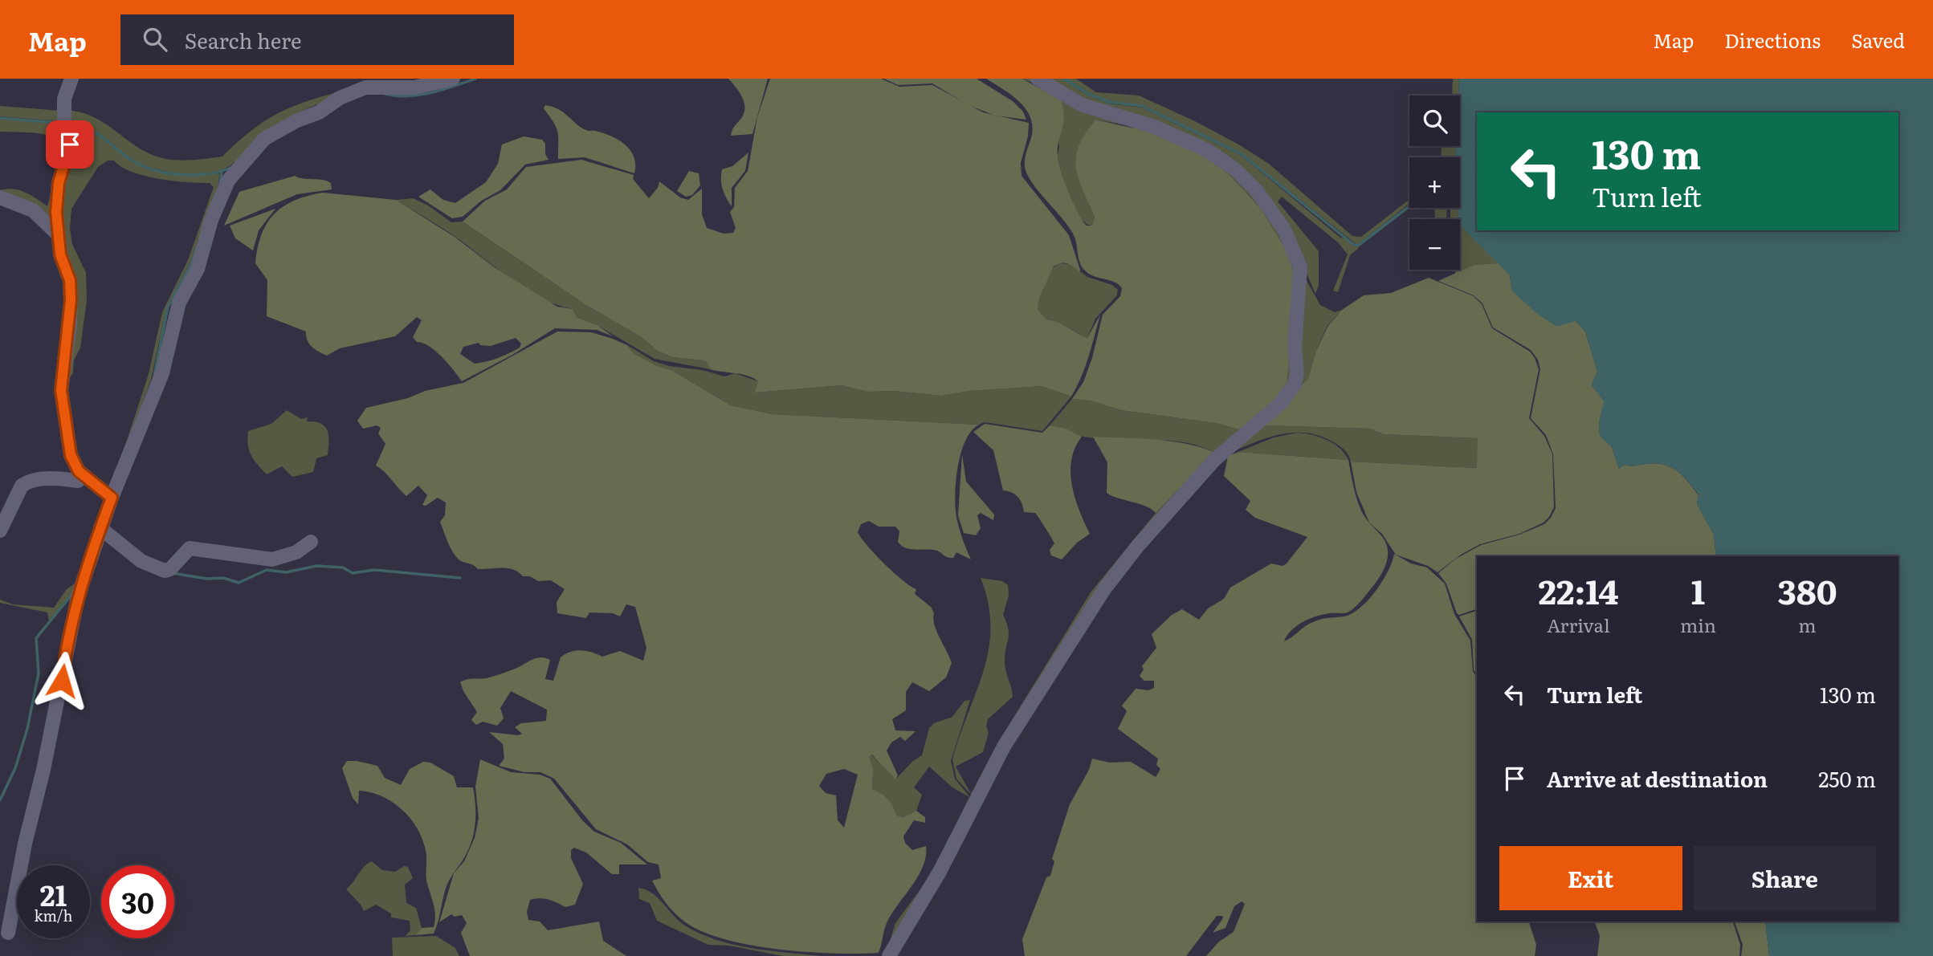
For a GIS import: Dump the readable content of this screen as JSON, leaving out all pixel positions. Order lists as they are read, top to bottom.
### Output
{
  "page": {
    "header": "Map",
    "search": "Search here",
    "nav": ["Map", "Directions", "Saved"],
    "map_buttons": ["+", "−"],
    "turn": ["130 m", "Turn left"],
    "eta": [
      "22:14",
      "Arrival",
      "1",
      "min",
      "380",
      "m"
    ],
    "list": [
      {
        "name": "Turn left",
        "value": "130 m"
      },
      {
        "name": "Arrive at destination",
        "value": "250 m"
      }
    ],
    "buttons": ["Exit", "Share"],
    "speed": "21 km/h",
    "limit": "30"
  }
}
